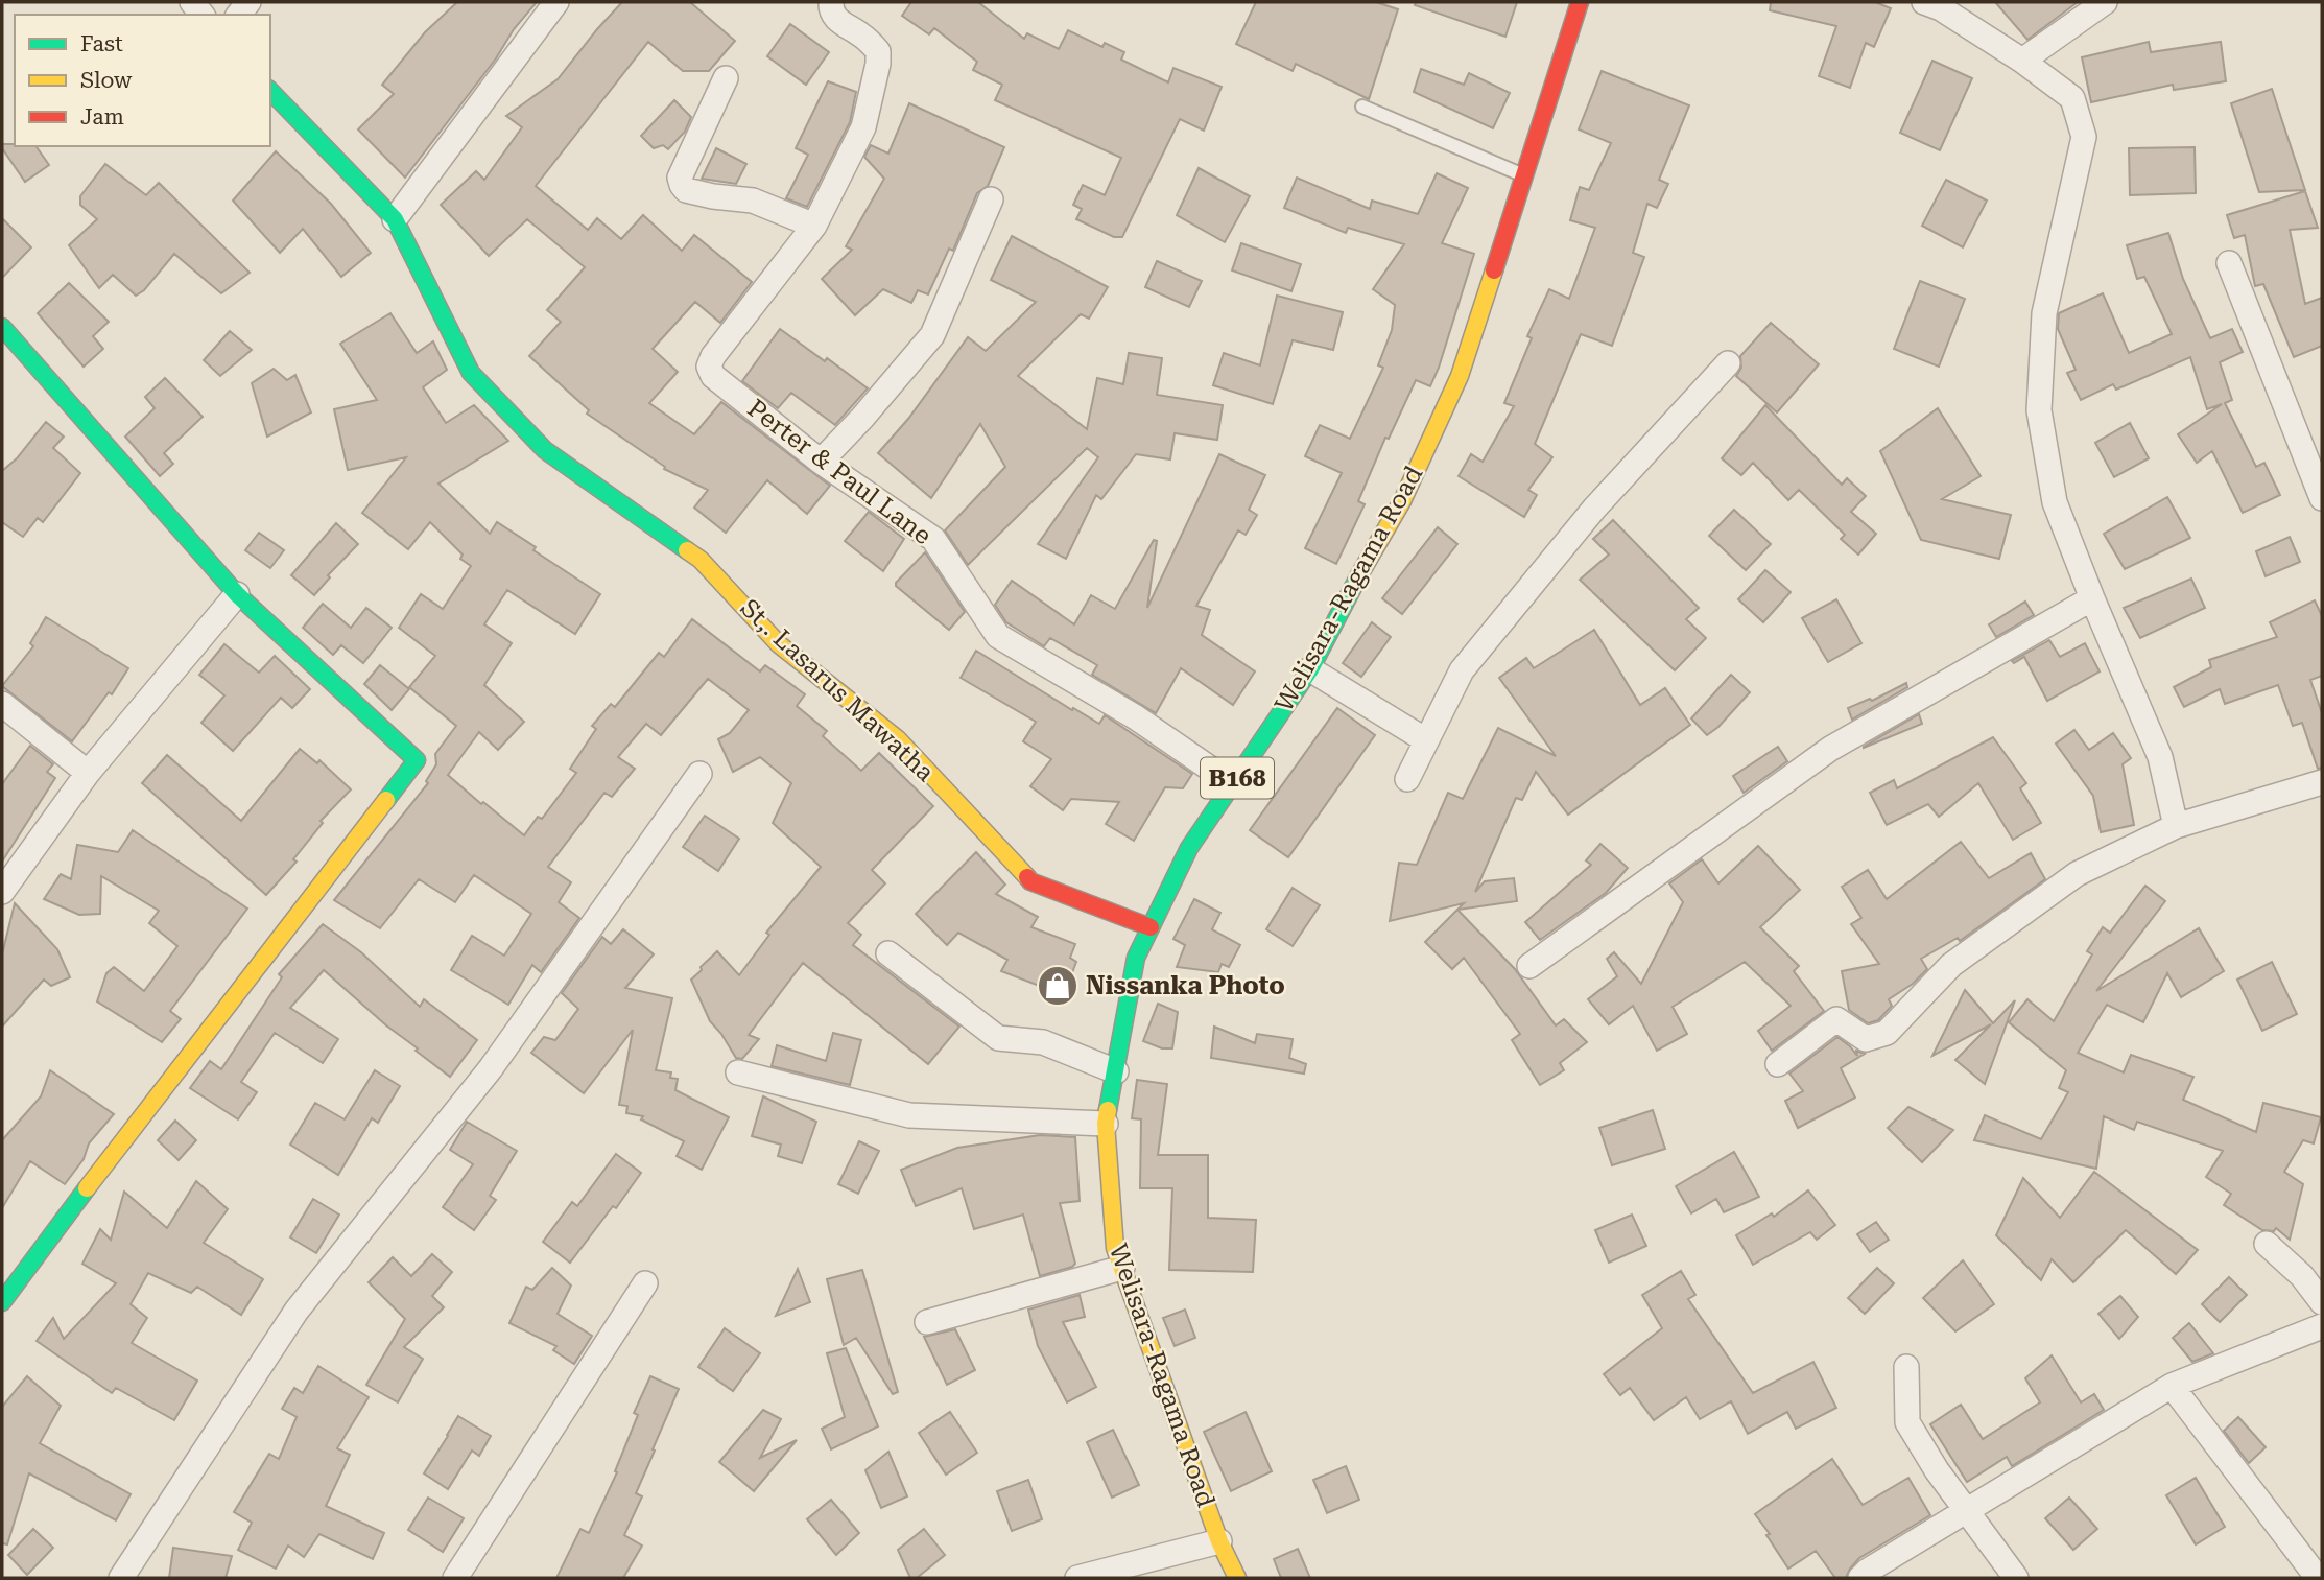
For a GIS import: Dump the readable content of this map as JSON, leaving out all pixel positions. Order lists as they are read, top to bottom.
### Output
{
  "streets": {
    "street": [
      "Perter & Paul Lane",
      "Welisara-Ragama Road",
      "St,. Lasarus Mawatha",
      "B168"
    ]
  },
  "crossings": [
    ["Perter & Paul Lane", "Welisara-Ragama Road"],
    ["Welisara-Ragama Road", "St,. Lasarus Mawatha"]
  ],
  "places": {
    "shop": ["Nissanka Photo"]
  },
  "legend": ["Fast", "Slow", "Jam"]
}
